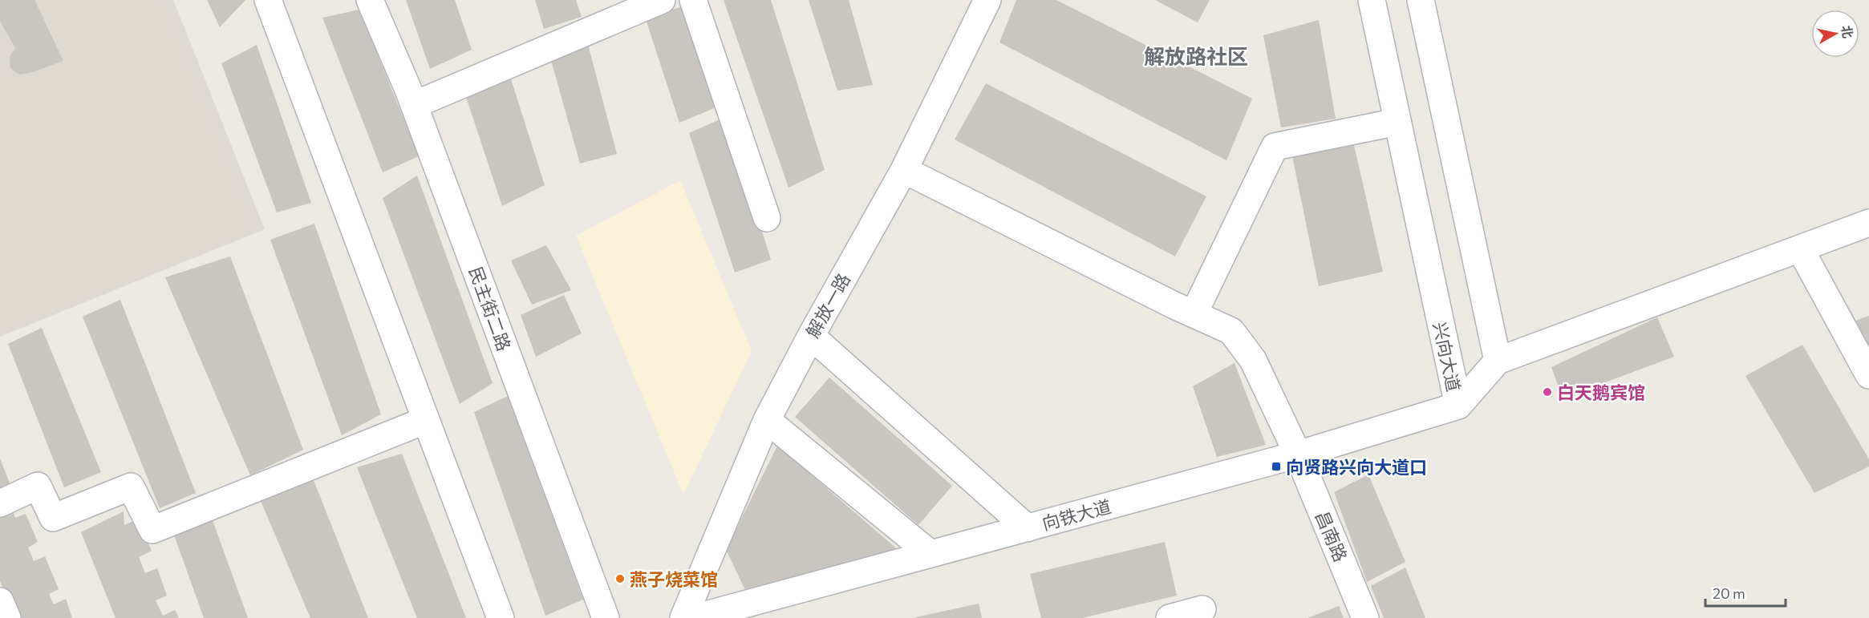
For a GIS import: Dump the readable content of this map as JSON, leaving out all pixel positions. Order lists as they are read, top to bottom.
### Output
{
  "streets": {
    "street": [
      "解放一路",
      "民主街二路",
      "兴向大道",
      "向铁大道",
      "昌南路"
    ]
  },
  "crossings": [
    ["解放一路", "昌南路"],
    ["兴向大道", "向铁大道"],
    ["向铁大道", "昌南路"]
  ],
  "districts": ["解放路社区"],
  "places": {
    "other": ["白天鹅宾馆", "燕子烧菜馆"],
    "transit": ["向贤路兴向大道口"]
  },
  "scale_bar": "20 m",
  "north": "right"
}
